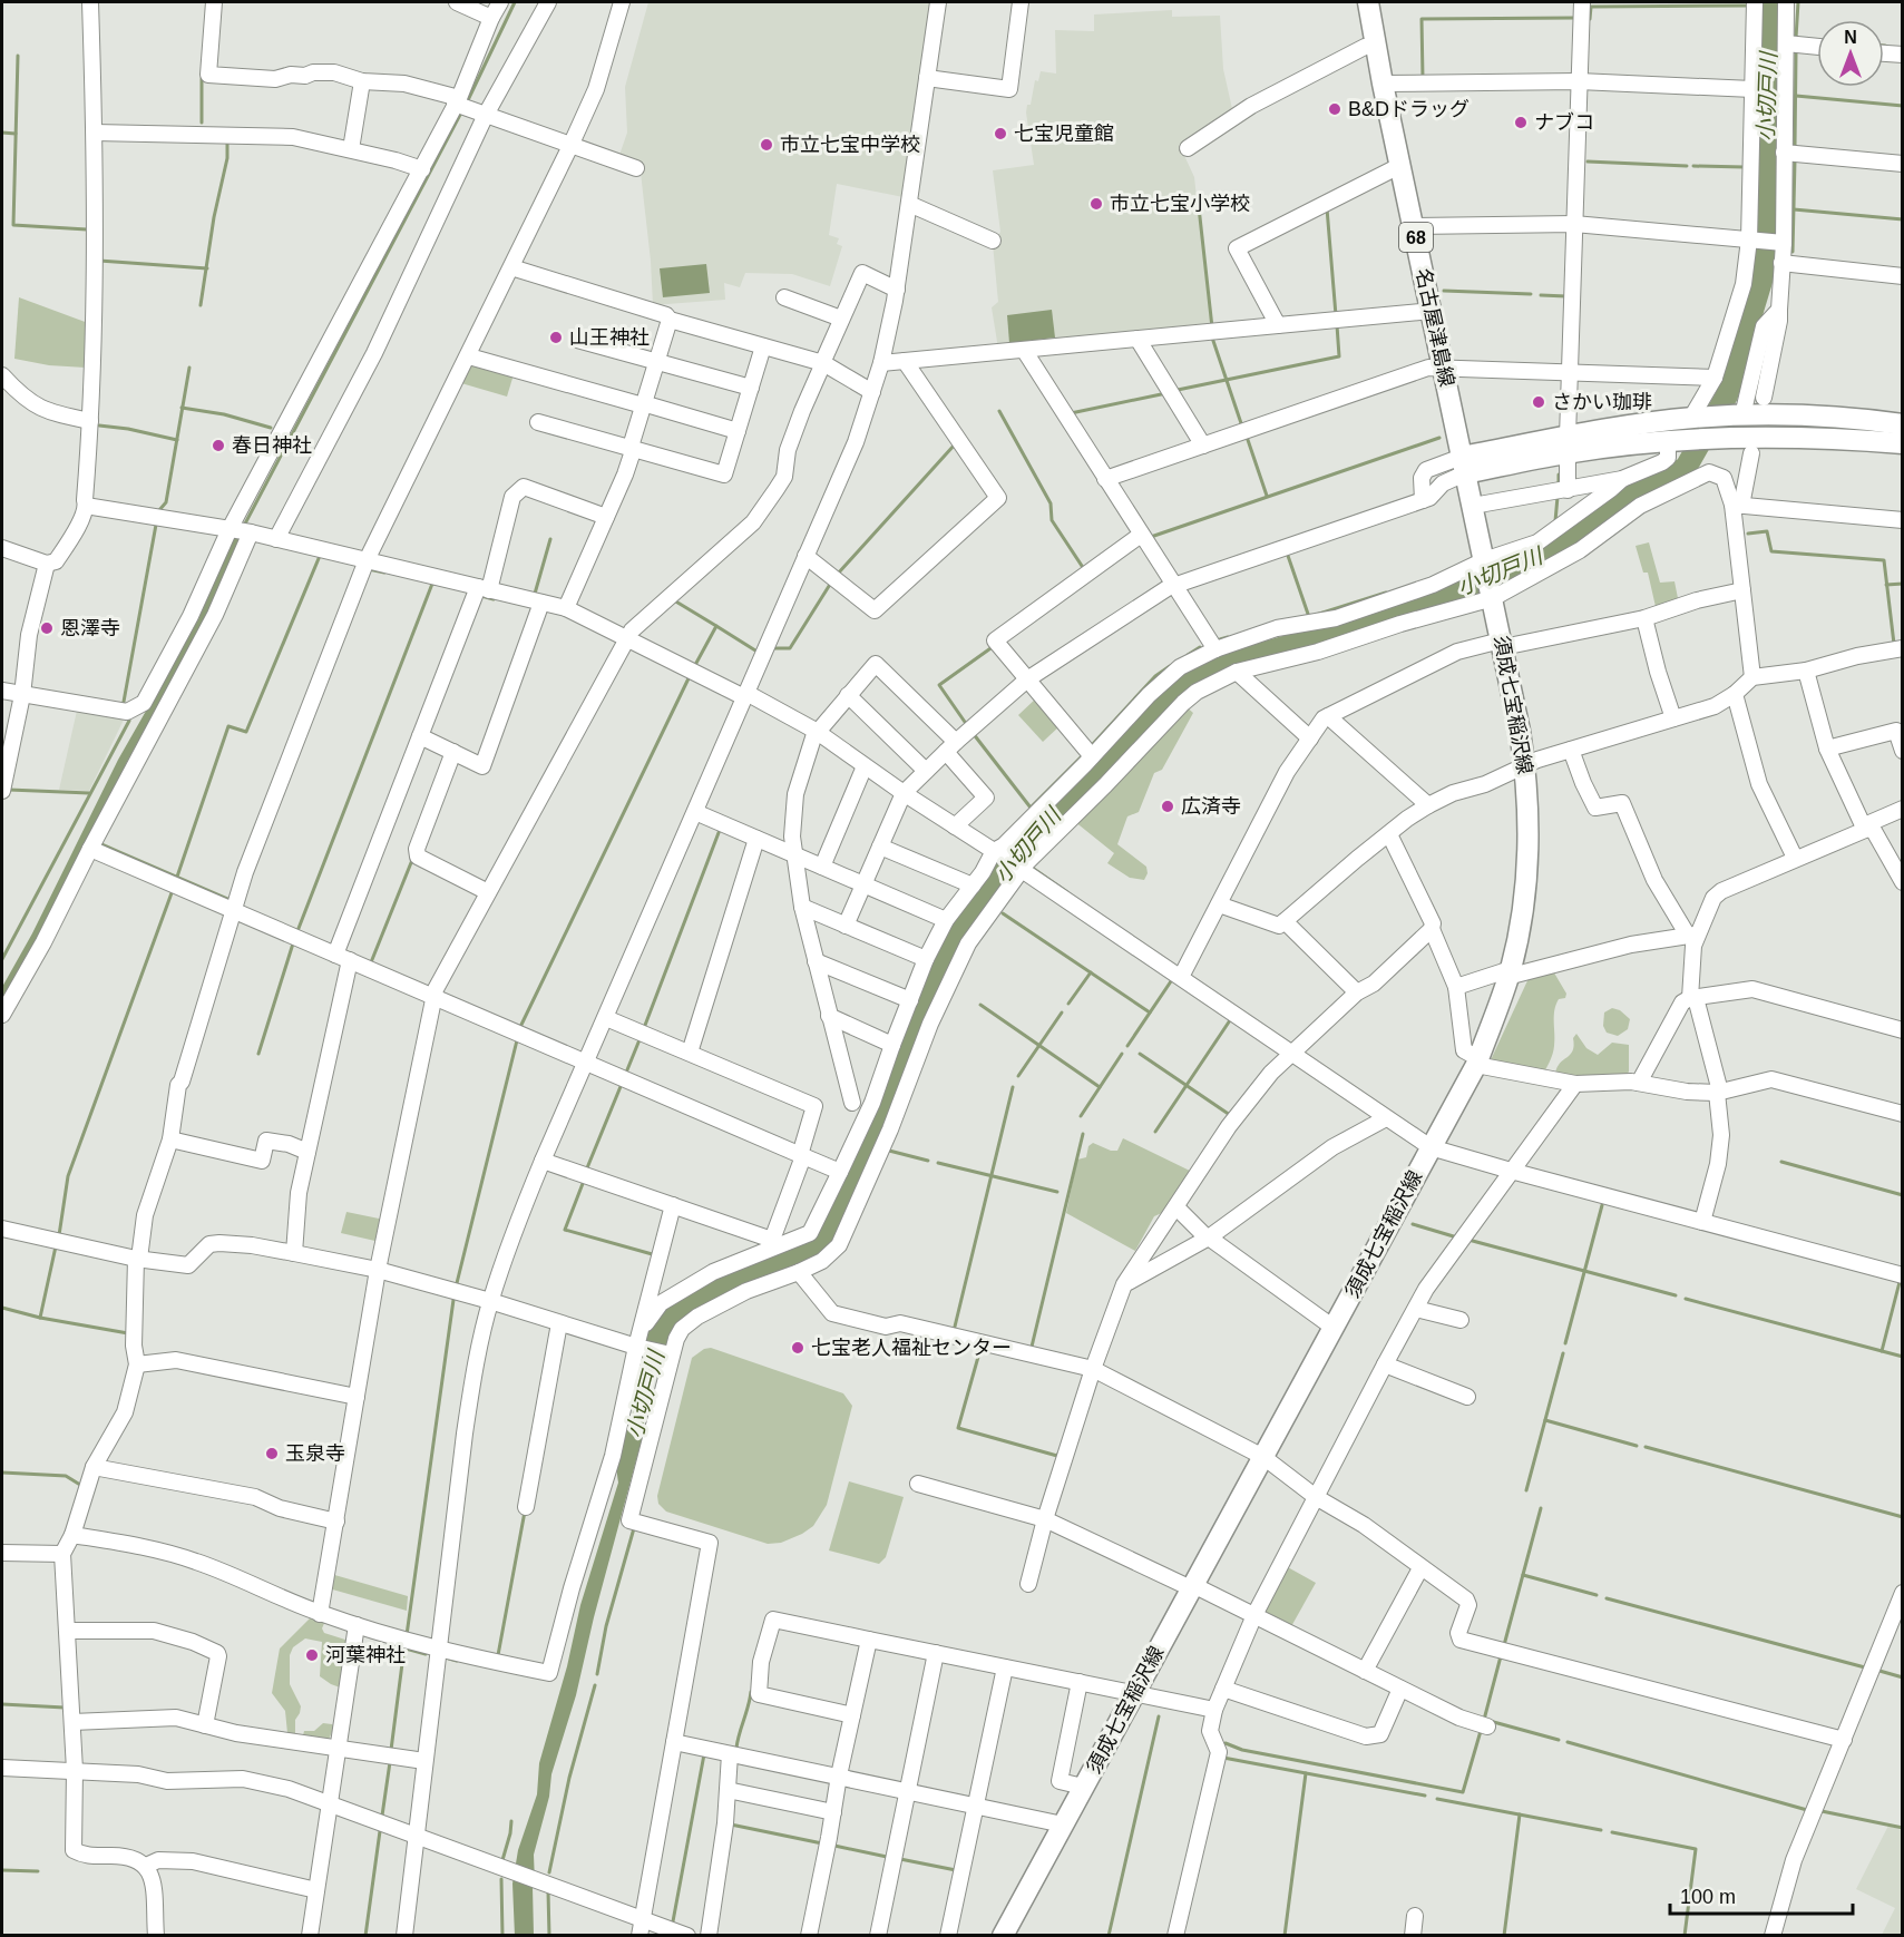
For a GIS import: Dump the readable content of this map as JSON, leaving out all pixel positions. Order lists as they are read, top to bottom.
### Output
{
  "streets": {
    "main road": ["68", "名古屋津島線", "須成七宝稲沢線"]
  },
  "crossings": [
    ["名古屋津島線", "須成七宝稲沢線"]
  ],
  "water": ["小切戸川"],
  "places": [
    "B&Dドラッグ",
    "ナブコ",
    "七宝児童館",
    "市立七宝中学校",
    "市立七宝小学校",
    "山王神社",
    "さかい珈琲",
    "春日神社",
    "恩澤寺",
    "広済寺",
    "七宝老人福祉センター",
    "玉泉寺",
    "河葉神社"
  ],
  "scale_bar": "100 m",
  "north": "top"
}
